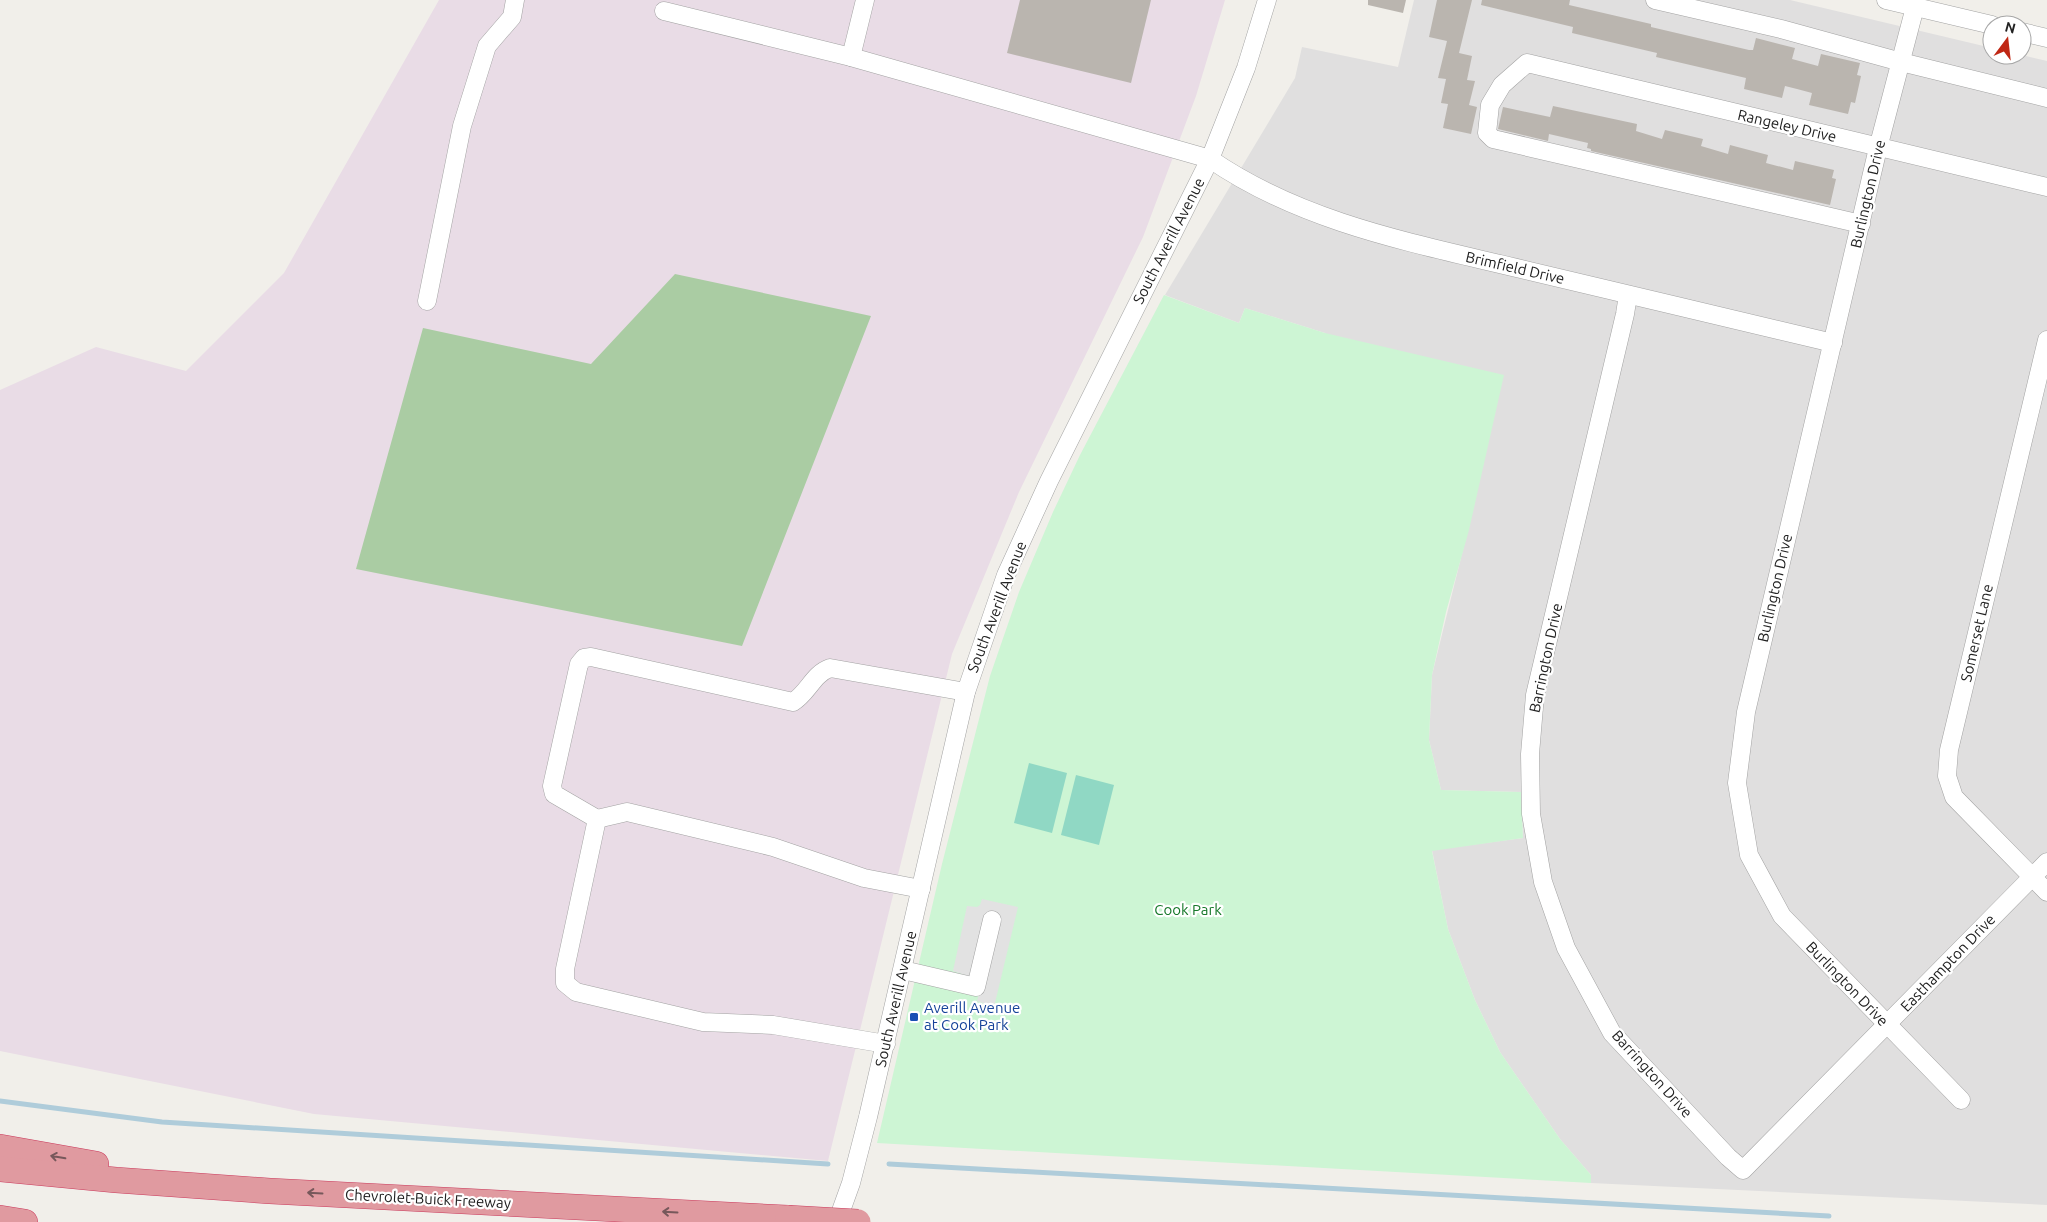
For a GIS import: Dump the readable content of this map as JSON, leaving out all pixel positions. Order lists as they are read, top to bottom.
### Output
{
  "streets": {
    "highway": ["Chevrolet-Buick Freeway"],
    "street": [
      "Rangeley Drive",
      "Burlington Drive",
      "South Averill Avenue",
      "Brimfield Drive",
      "Somerset Lane",
      "Barrington Drive",
      "Easthampton Drive"
    ]
  },
  "crossings": [
    ["Rangeley Drive", "Burlington Drive"],
    ["Burlington Drive", "Brimfield Drive"],
    ["Burlington Drive", "Easthampton Drive"],
    ["South Averill Avenue", "Brimfield Drive"],
    ["Brimfield Drive", "Barrington Drive"],
    ["Somerset Lane", "Easthampton Drive"],
    ["Barrington Drive", "Easthampton Drive"]
  ],
  "one_way": ["Chevrolet-Buick Freeway"],
  "parks": ["Cook Park"],
  "places": {
    "transit": ["Averill Avenue at Cook Park"]
  },
  "north": "top"
}
